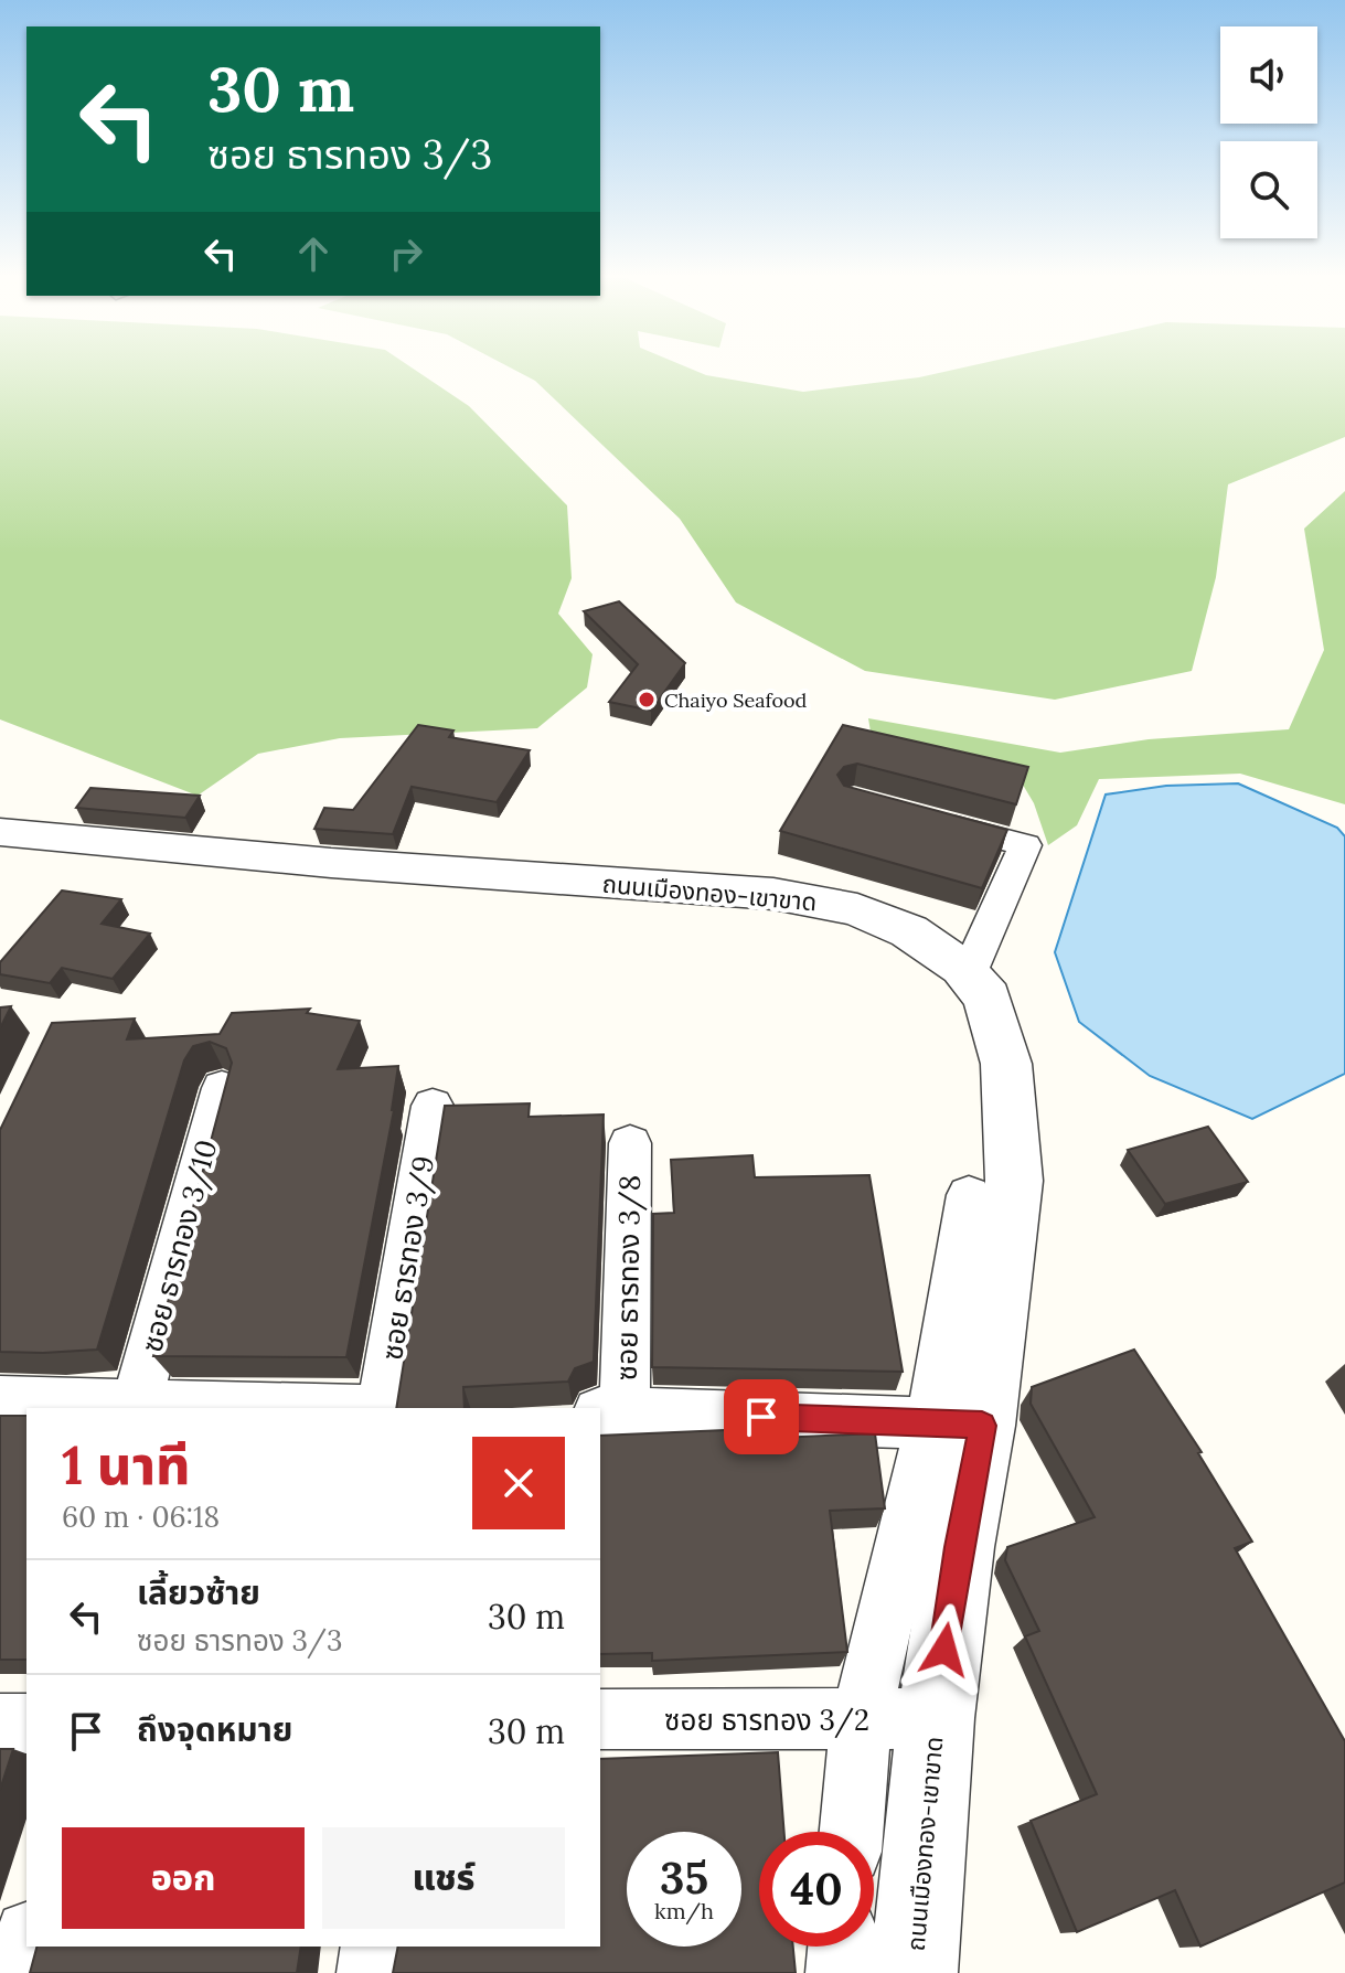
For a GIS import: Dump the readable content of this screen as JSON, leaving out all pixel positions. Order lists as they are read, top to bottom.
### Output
{
  "streets": {
    "street": [
      "ถนนเมืองทอง-เขาขาด",
      "ซอย ธารทอง 3/10",
      "ซอย ธารทอง 3/9",
      "ซอย ธารทอง 3/8",
      "ซอย ธารทอง 3/2"
    ]
  },
  "crossings": [
    ["ถนนเมืองทอง-เขาขาด", "ซอย ธารทอง 3/2"]
  ],
  "places": ["Chaiyo Seafood"],
  "page": {
    "turn": ["30 m", "ซอย ธารทอง 3/3"],
    "heading": ["1 นาที", "60 m · 06:18"],
    "list": [
      {
        "name": "เลี้ยวซ้าย",
        "note": "ซอย ธารทอง 3/3",
        "value": "30 m"
      },
      {
        "name": "ถึงจุดหมาย",
        "value": "30 m"
      }
    ],
    "buttons": ["ออก", "แชร์"],
    "speed": "35 km/h",
    "limit": "40"
  }
}
